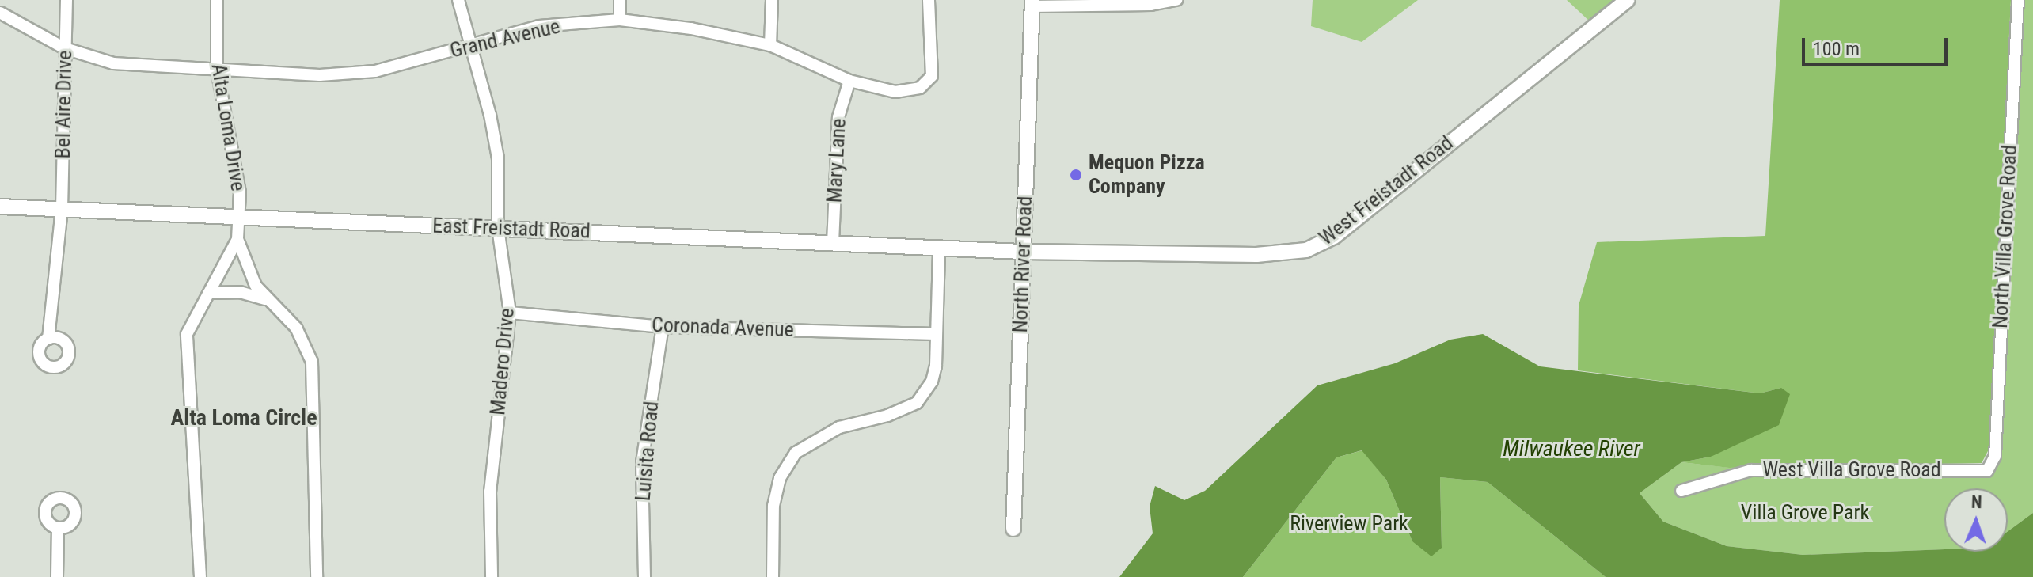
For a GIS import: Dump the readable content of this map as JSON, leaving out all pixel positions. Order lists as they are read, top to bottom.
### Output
{
  "streets": {
    "street": [
      "Grand Avenue",
      "Bel Aire Drive",
      "Alta Loma Drive",
      "Mary Lane",
      "West Freistadt Road",
      "East Freistadt Road",
      "North Villa Grove Road",
      "North River Road",
      "Coronada Avenue",
      "Madero Drive",
      "Luisita Road",
      "West Villa Grove Road"
    ]
  },
  "crossings": [
    ["Grand Avenue", "Bel Aire Drive"],
    ["Grand Avenue", "Alta Loma Drive"],
    ["Grand Avenue", "Mary Lane"],
    ["Grand Avenue", "Madero Drive"],
    ["Bel Aire Drive", "East Freistadt Road"],
    ["Alta Loma Drive", "East Freistadt Road"],
    ["Mary Lane", "East Freistadt Road"],
    ["West Freistadt Road", "East Freistadt Road"],
    ["West Freistadt Road", "North River Road"],
    ["East Freistadt Road", "North River Road"],
    ["East Freistadt Road", "Madero Drive"],
    ["North Villa Grove Road", "West Villa Grove Road"],
    ["Coronada Avenue", "Madero Drive"],
    ["Coronada Avenue", "Luisita Road"]
  ],
  "districts": ["Alta Loma Circle"],
  "water": ["Milwaukee River"],
  "parks": ["Villa Grove Park", "Riverview Park"],
  "places": ["Mequon Pizza Company"],
  "scale_bar": "100 m",
  "north": "top"
}
